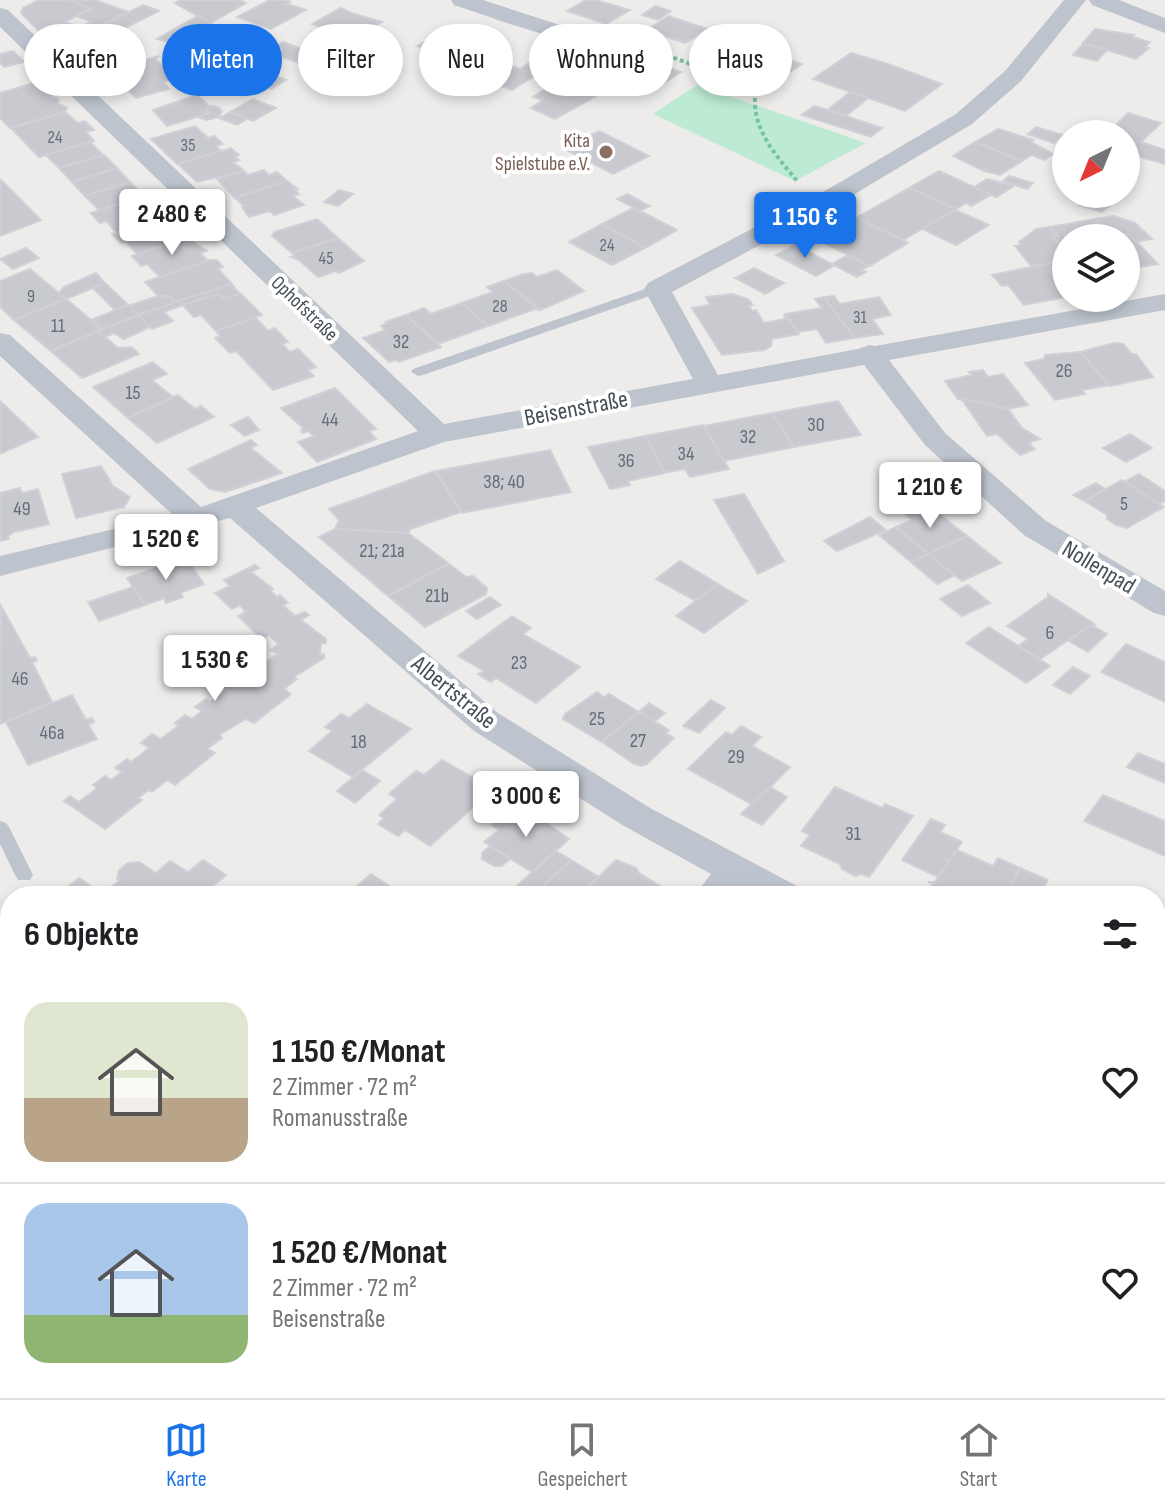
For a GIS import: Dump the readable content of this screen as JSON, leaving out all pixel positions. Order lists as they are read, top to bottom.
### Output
{
  "streets": {
    "street": [
      "Ophofstraße",
      "Beisenstraße",
      "Nollenpad",
      "Albertstraße"
    ]
  },
  "crossings": [
    ["Ophofstraße", "Beisenstraße"],
    ["Beisenstraße", "Nollenpad"],
    ["Beisenstraße", "Albertstraße"]
  ],
  "places": ["Kita Spielstube e.V."],
  "house_numbers": [
    "24",
    "35",
    "24",
    "45",
    "9",
    "28",
    "31",
    "11",
    "32",
    "26",
    "15",
    "44",
    "30",
    "32",
    "34",
    "36",
    "38; 40",
    "5",
    "49",
    "21; 21a",
    "21b",
    "6",
    "23",
    "46",
    "25",
    "46a",
    "27",
    "18",
    "29",
    "31"
  ],
  "north": "bottom left",
  "page": {
    "chip": [
      "Kaufen",
      "Mieten",
      "Filter",
      "Neu",
      "Wohnung",
      "Haus"
    ],
    "price": [
      "2 480 €",
      "1 150 €",
      "1 210 €",
      "1 520 €",
      "1 530 €",
      "3 000 €"
    ],
    "heading": "6 Objekte",
    "list": [
      {
        "name": "1 150 €/Monat",
        "note": "2 Zimmer · 72 m² · Romanusstraße"
      },
      {
        "name": "1 520 €/Monat",
        "note": "2 Zimmer · 72 m² · Beisenstraße"
      }
    ],
    "tabs": ["Karte", "Gespeichert", "Start"]
  }
}
